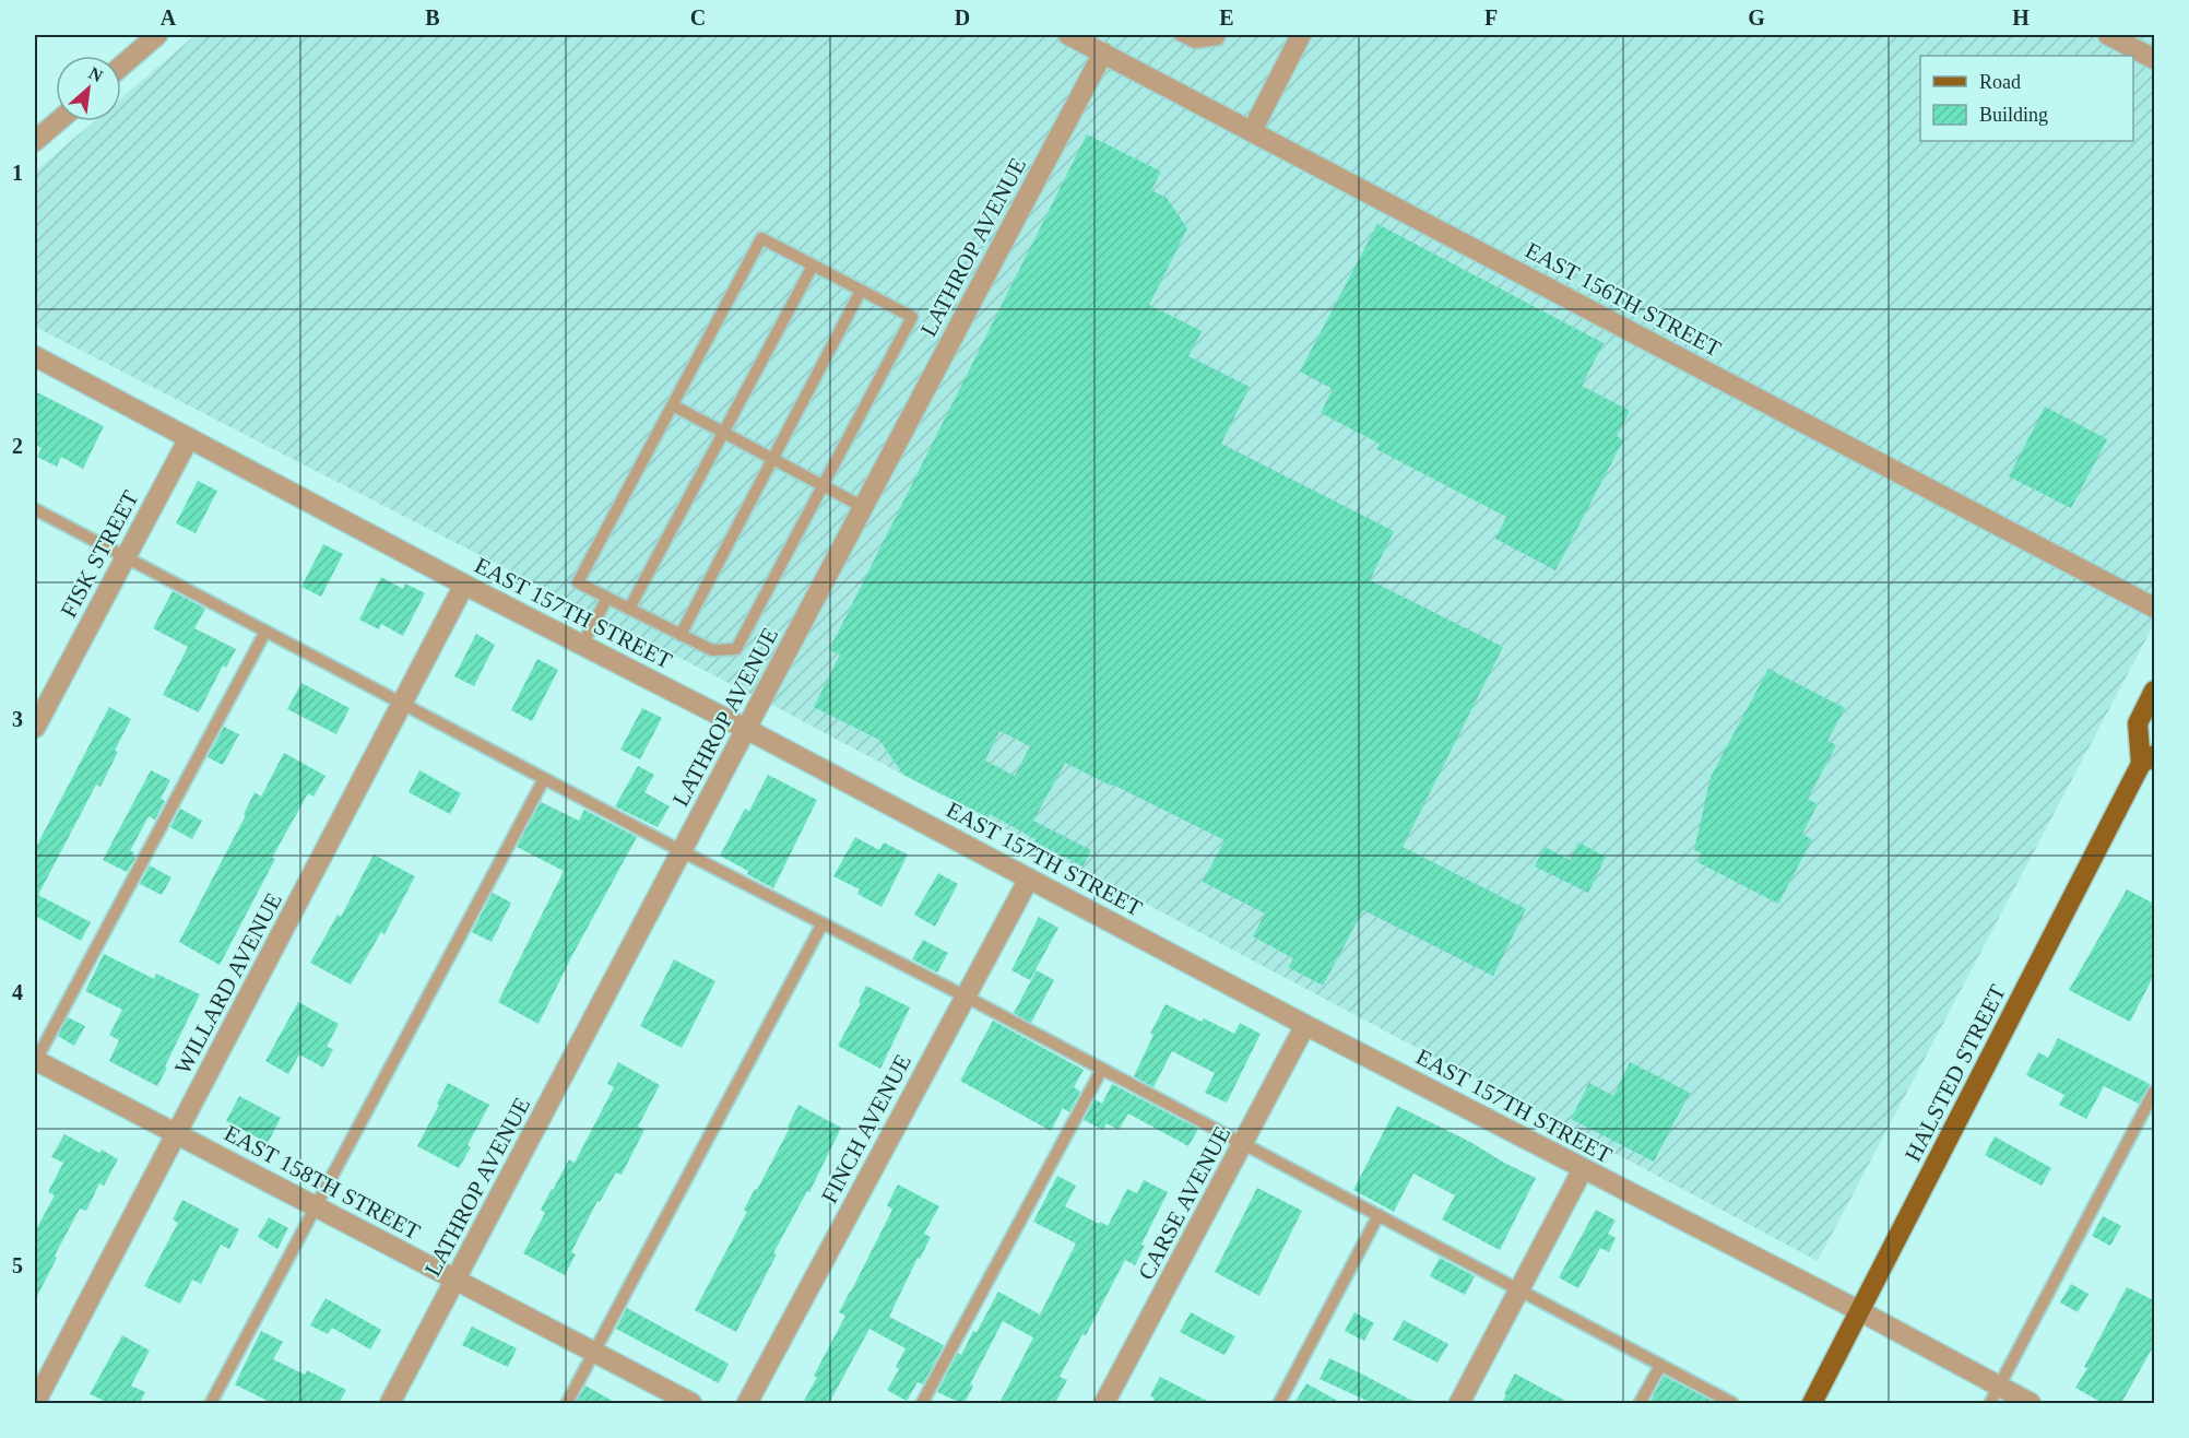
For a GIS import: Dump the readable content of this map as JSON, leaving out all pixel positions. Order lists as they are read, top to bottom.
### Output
{
  "streets": {
    "main road": ["HALSTED STREET"],
    "street": [
      "LATHROP AVENUE",
      "EAST 156TH STREET",
      "FISK STREET",
      "EAST 157TH STREET",
      "WILLARD AVENUE",
      "FINCH AVENUE",
      "EAST 158TH STREET",
      "CARSE AVENUE"
    ]
  },
  "crossings": [
    ["LATHROP AVENUE", "EAST 156TH STREET"],
    ["LATHROP AVENUE", "EAST 157TH STREET"],
    ["LATHROP AVENUE", "EAST 158TH STREET"],
    ["FISK STREET", "EAST 157TH STREET"],
    ["EAST 157TH STREET", "WILLARD AVENUE"],
    ["EAST 157TH STREET", "HALSTED STREET"],
    ["EAST 157TH STREET", "FINCH AVENUE"],
    ["EAST 157TH STREET", "CARSE AVENUE"],
    ["WILLARD AVENUE", "EAST 158TH STREET"]
  ],
  "legend": ["Road", "Building"],
  "north": "top right",
  "grid": {
    "columns": [
      "A",
      "B",
      "C",
      "D",
      "E",
      "F",
      "G",
      "H"
    ],
    "rows": [
      "1",
      "2",
      "3",
      "4",
      "5"
    ]
  }
}
